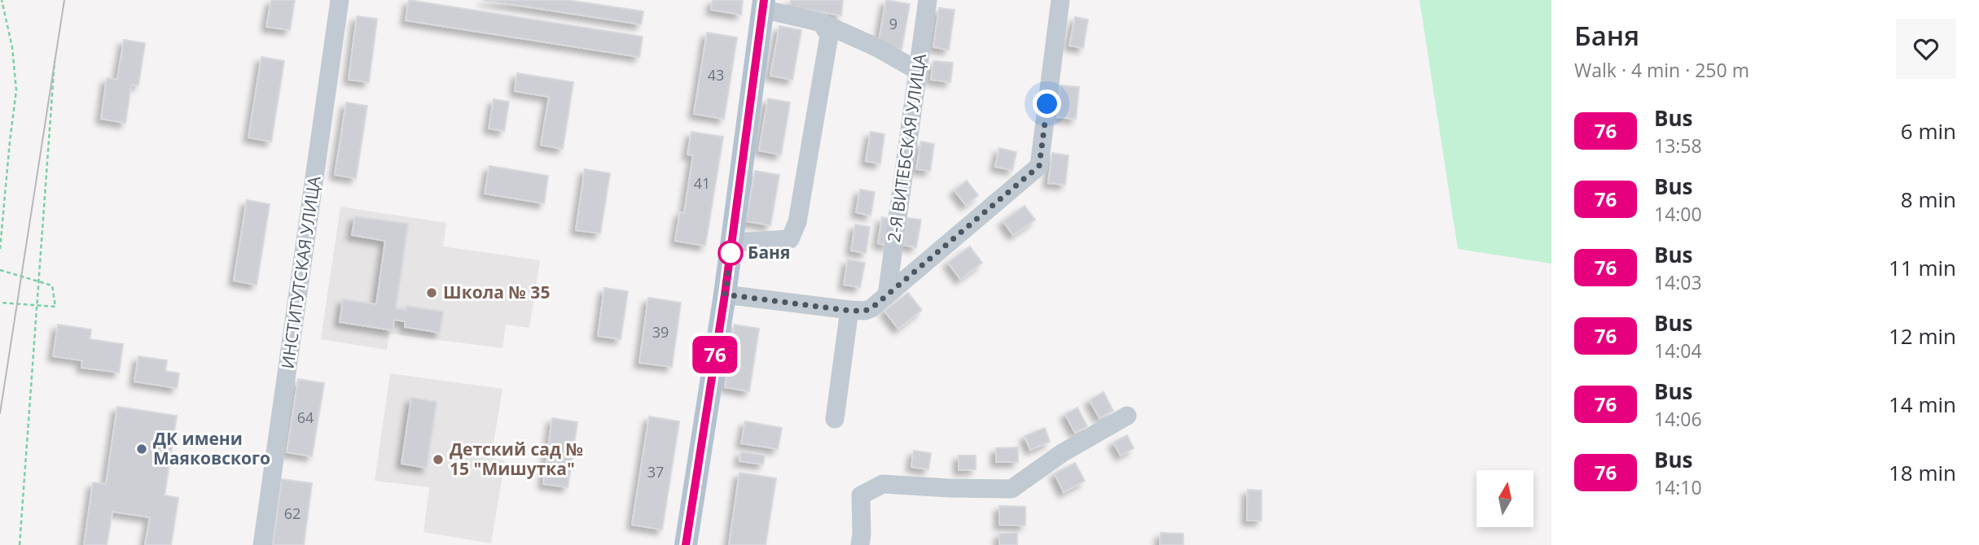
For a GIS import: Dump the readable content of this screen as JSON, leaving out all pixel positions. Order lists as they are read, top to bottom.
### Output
{
  "streets": {
    "street": ["2-Я ВИТЕБСКАЯ УЛИЦА", "ИНСТИТУТСКАЯ УЛИЦА"]
  },
  "places": [
    "Баня",
    "Школа № 35",
    "ДК имени Маяковского",
    "Детский сад № 15 \"Мишутка\""
  ],
  "lines": ["bus line 76"],
  "house_numbers": [
    "9",
    "43",
    "41",
    "39",
    "64",
    "37",
    "62"
  ],
  "north": "top",
  "page": {
    "on_map": "76",
    "heading": ["Баня", "Walk · 4 min · 250 m"],
    "list": [
      {
        "mark": "76",
        "name": "Bus",
        "note": "13:58",
        "value": "6 min"
      },
      {
        "mark": "76",
        "name": "Bus",
        "note": "14:00",
        "value": "8 min"
      },
      {
        "mark": "76",
        "name": "Bus",
        "note": "14:03",
        "value": "11 min"
      },
      {
        "mark": "76",
        "name": "Bus",
        "note": "14:04",
        "value": "12 min"
      },
      {
        "mark": "76",
        "name": "Bus",
        "note": "14:06",
        "value": "14 min"
      },
      {
        "mark": "76",
        "name": "Bus",
        "note": "14:10",
        "value": "18 min"
      }
    ]
  }
}
